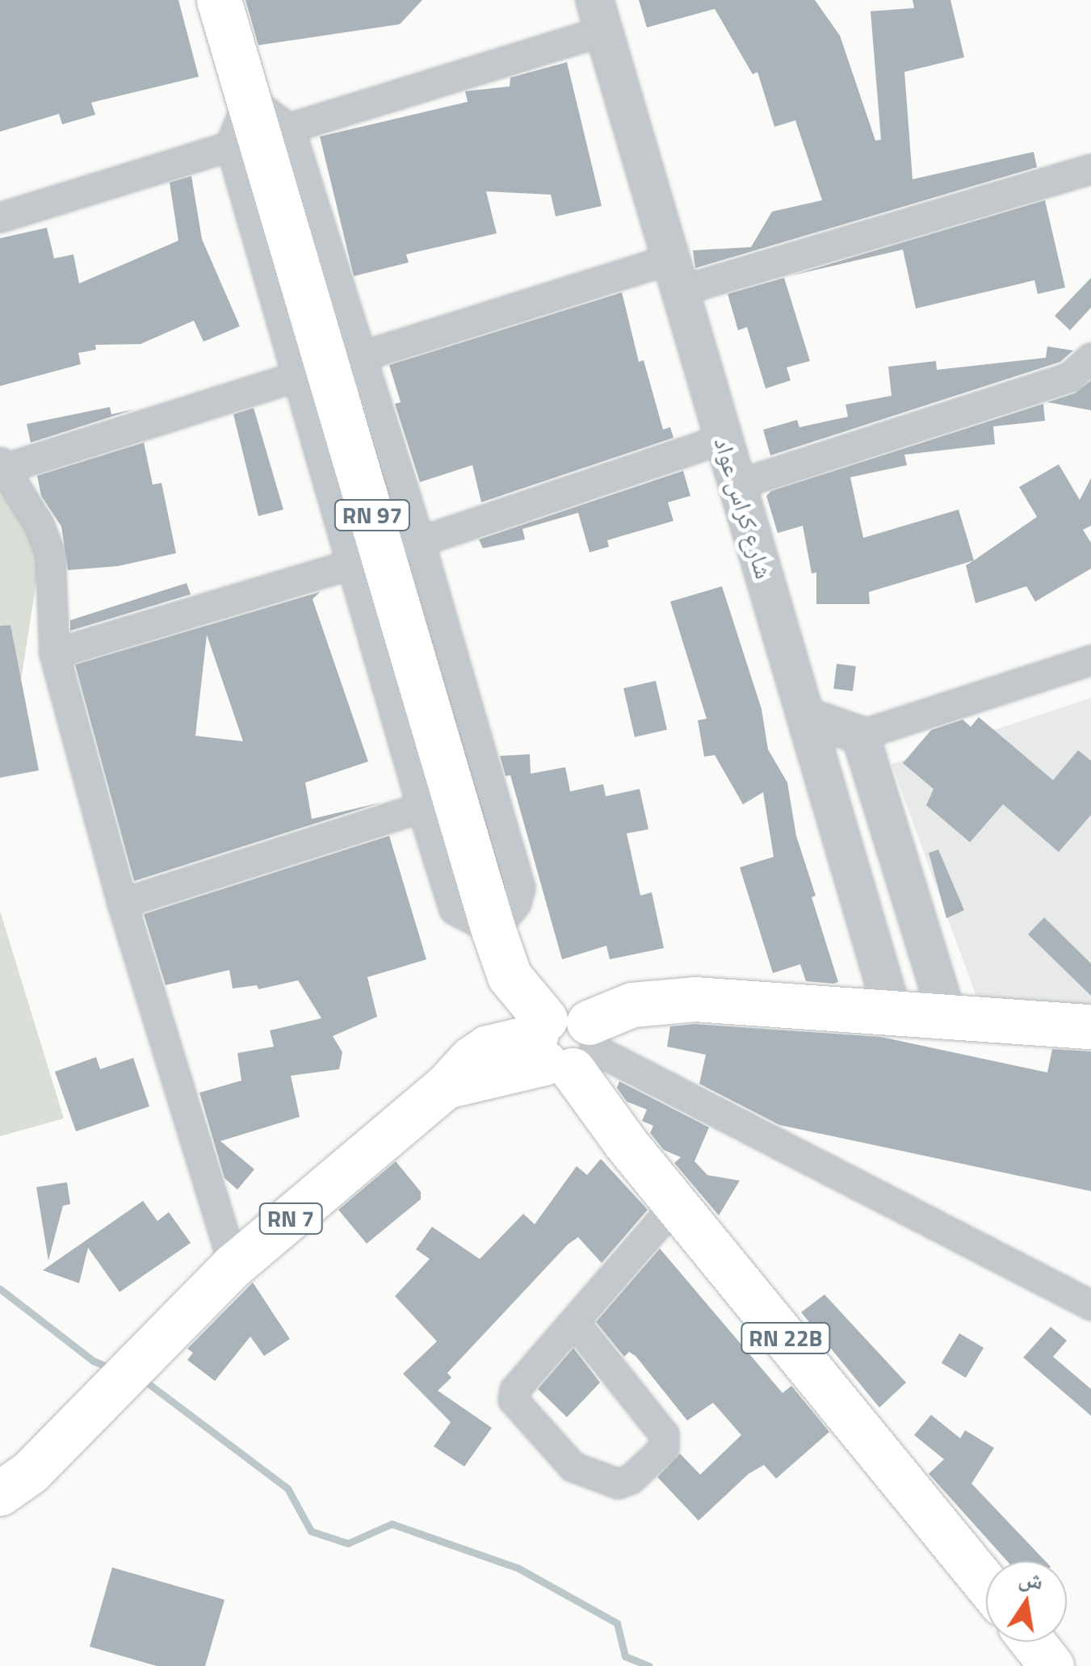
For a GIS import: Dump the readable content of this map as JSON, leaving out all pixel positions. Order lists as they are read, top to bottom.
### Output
{
  "streets": {
    "main road": ["RN 97", "RN 7", "RN 22B"],
    "street": ["شارع كراس عواد"]
  },
  "crossings": [
    ["شارع كراس عواد", "RN 7"],
    ["RN 97", "RN 7"],
    ["RN 97", "RN 22B"],
    ["RN 7", "RN 22B"]
  ],
  "north": "top"
}
